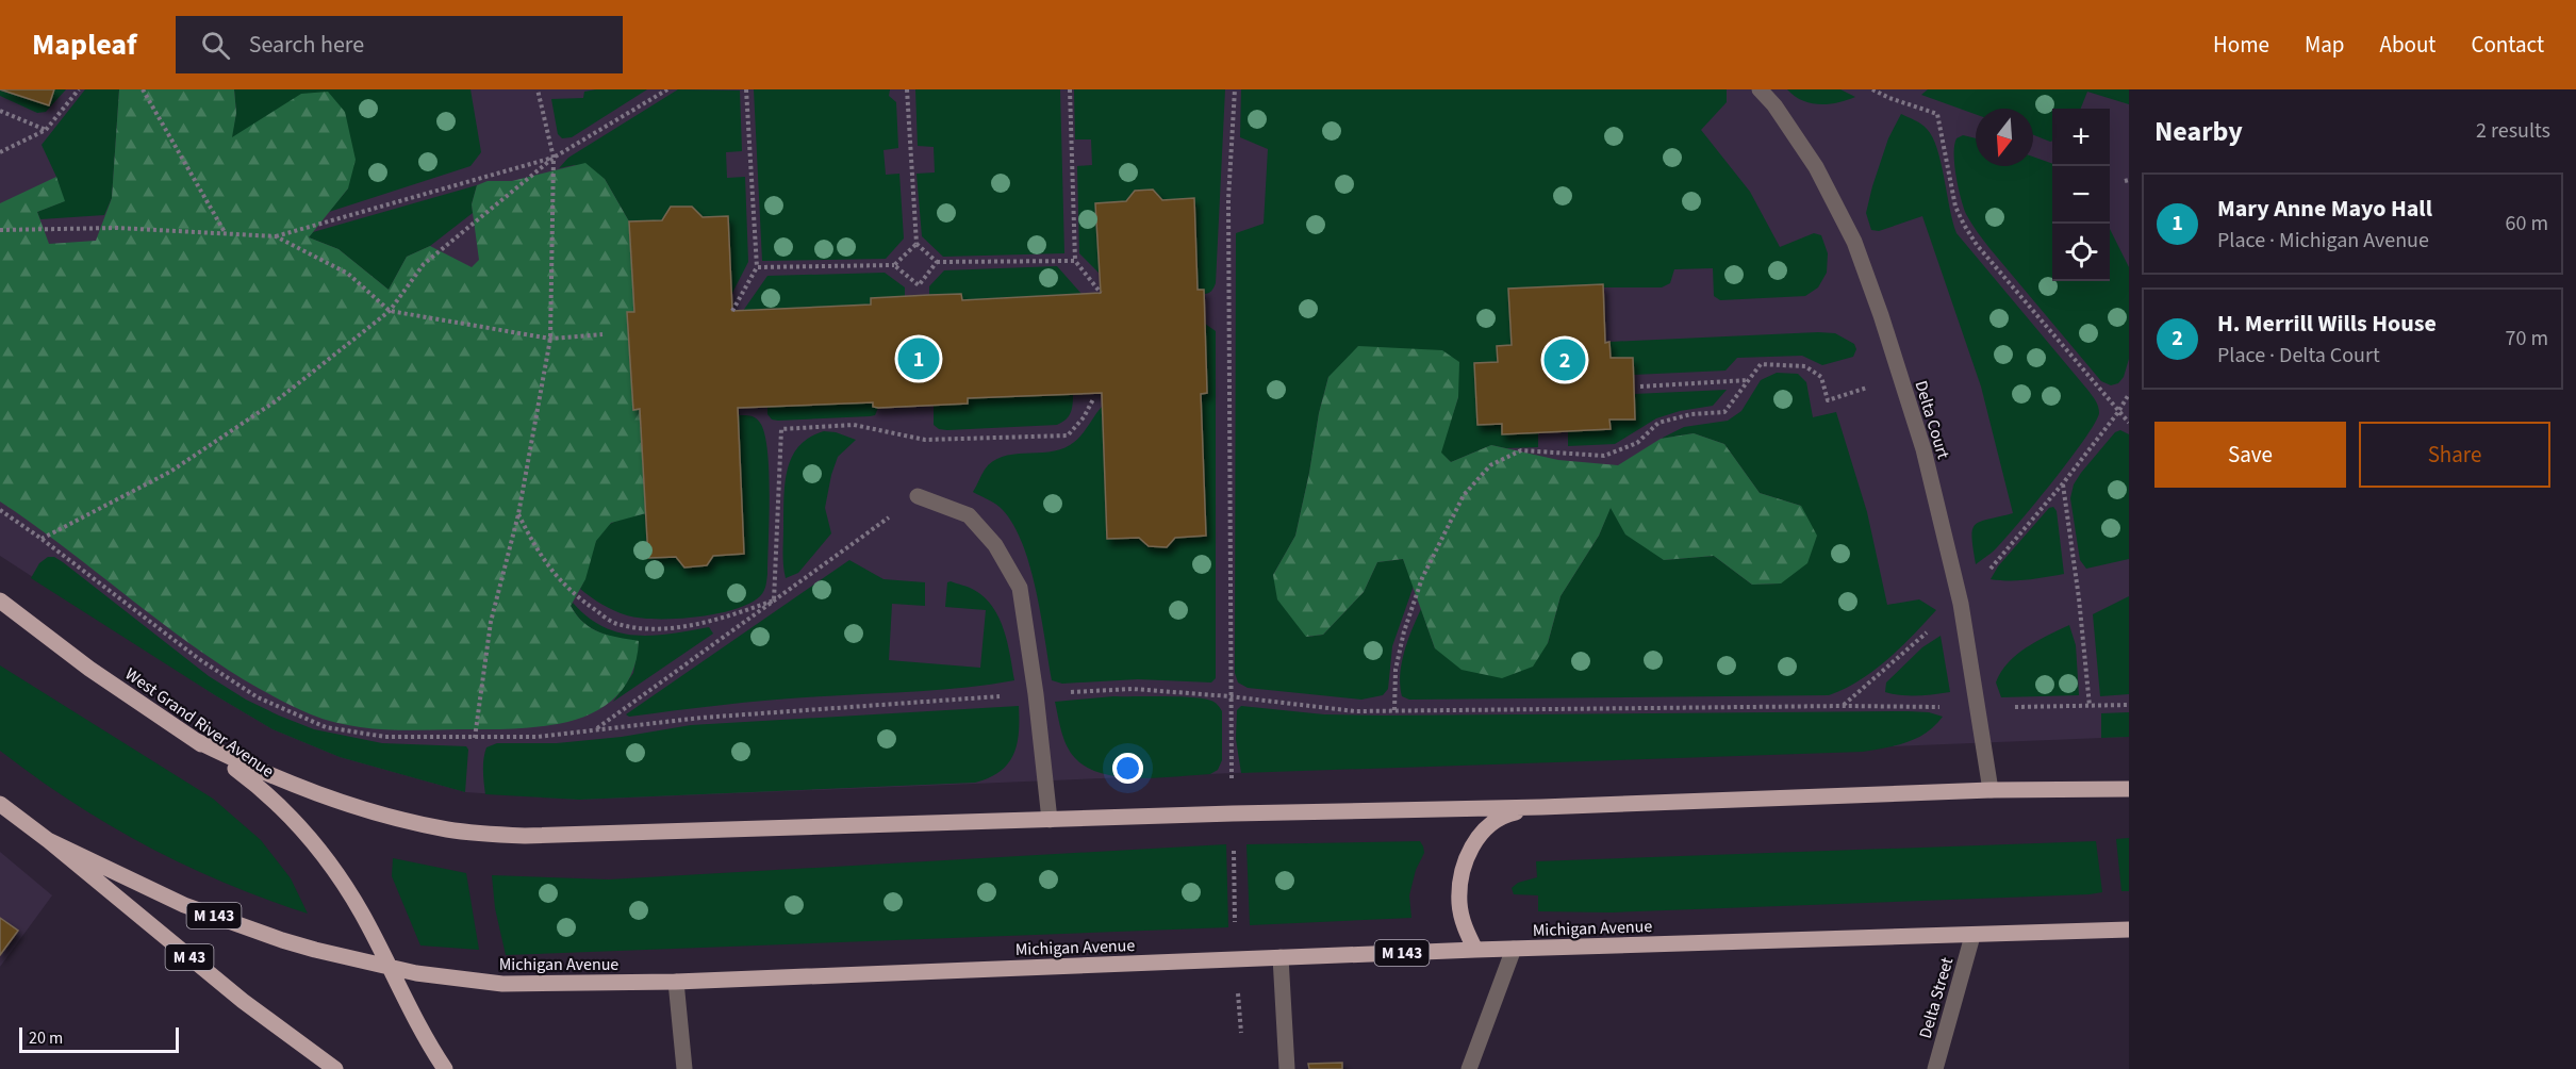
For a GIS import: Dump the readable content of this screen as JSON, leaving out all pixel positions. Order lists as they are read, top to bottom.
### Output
{
  "streets": {
    "main road": [
      "West Grand River Avenue",
      "M 143",
      "Michigan Avenue",
      "M 43"
    ],
    "street": ["Delta Court", "Delta Street"]
  },
  "crossings": [
    ["West Grand River Avenue", "Michigan Avenue"],
    ["Michigan Avenue", "M 43"],
    ["Michigan Avenue", "Delta Street"]
  ],
  "scale_bar": "20 m",
  "north": "bottom",
  "page": {
    "header": "Mapleaf",
    "search": "Search here",
    "nav": [
      "Home",
      "Map",
      "About",
      "Contact"
    ],
    "heading": ["Nearby", "2 results"],
    "map_buttons": ["+", "−"],
    "list": [
      {
        "mark": "1",
        "name": "Mary Anne Mayo Hall",
        "note": "Place · Michigan Avenue",
        "value": "60 m"
      },
      {
        "mark": "2",
        "name": "H. Merrill Wills House",
        "note": "Place · Delta Court",
        "value": "70 m"
      }
    ],
    "pins": ["1", "2"],
    "buttons": ["Save", "Share"],
    "scale": "20 m"
  }
}
